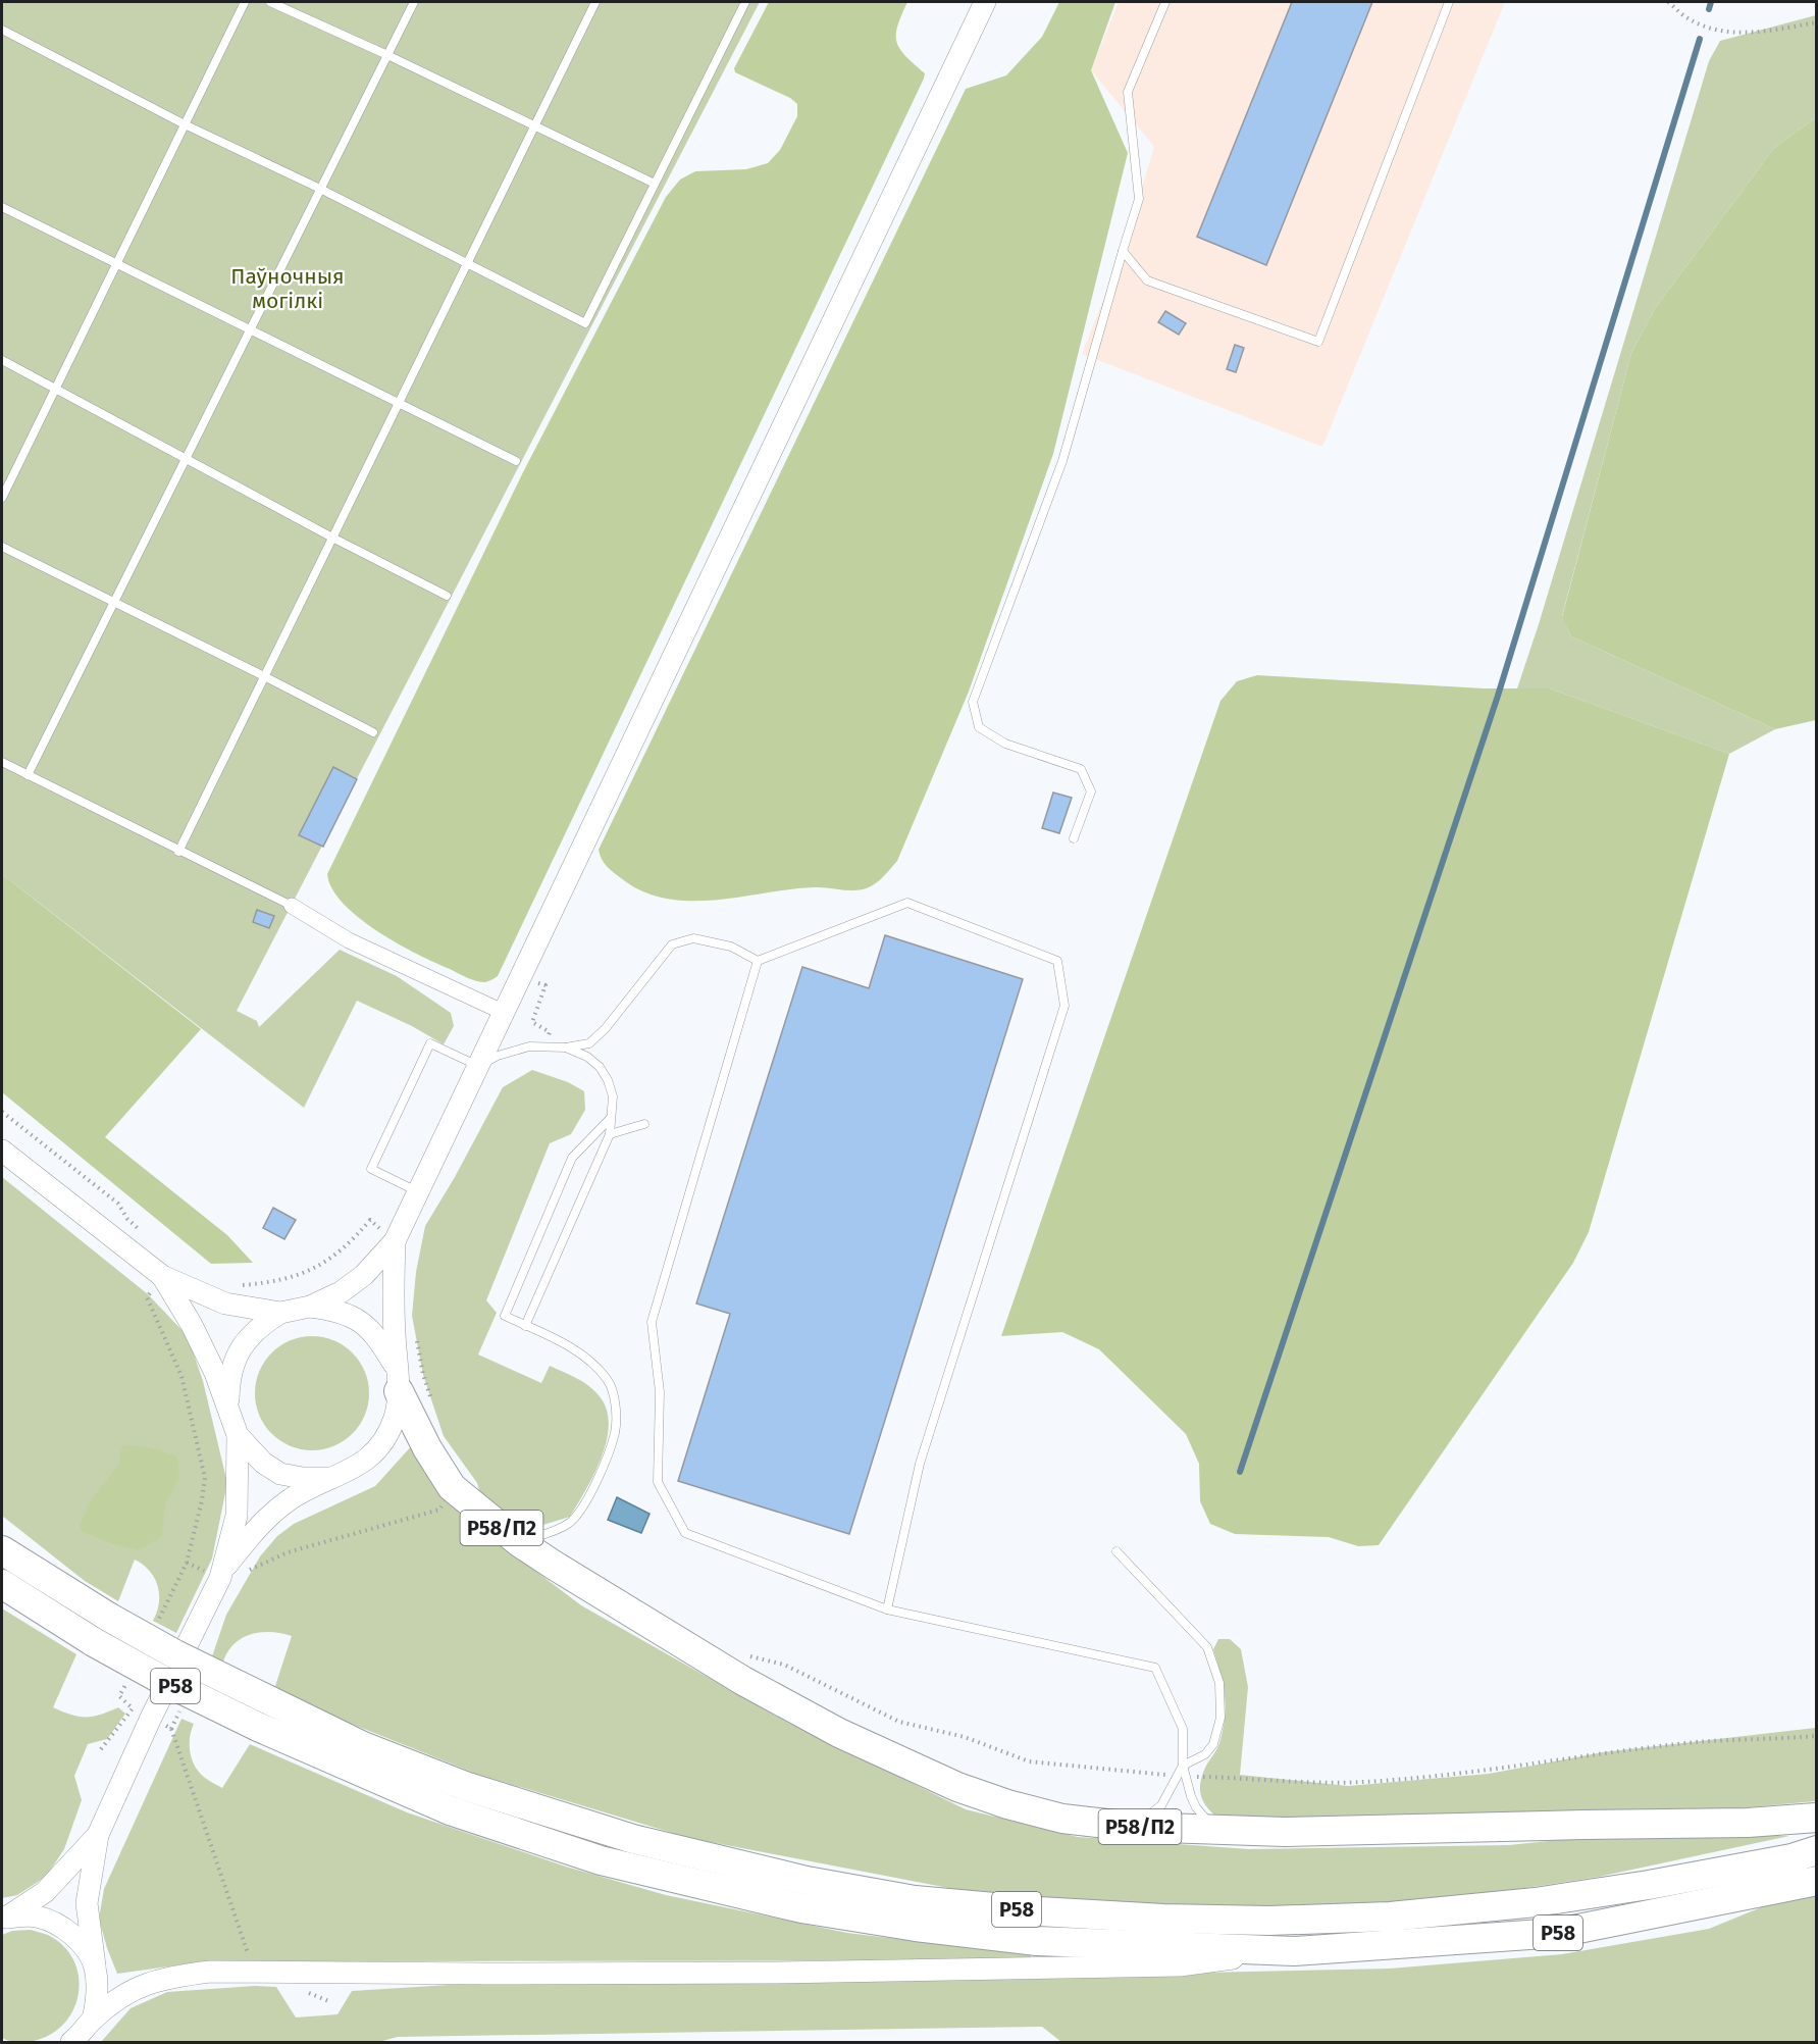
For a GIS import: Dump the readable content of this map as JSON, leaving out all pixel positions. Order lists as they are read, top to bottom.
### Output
{
  "streets": {
    "highway": ["Р58/П2", "Р58"]
  },
  "parks": ["Паўночныя могілкі"]
}
